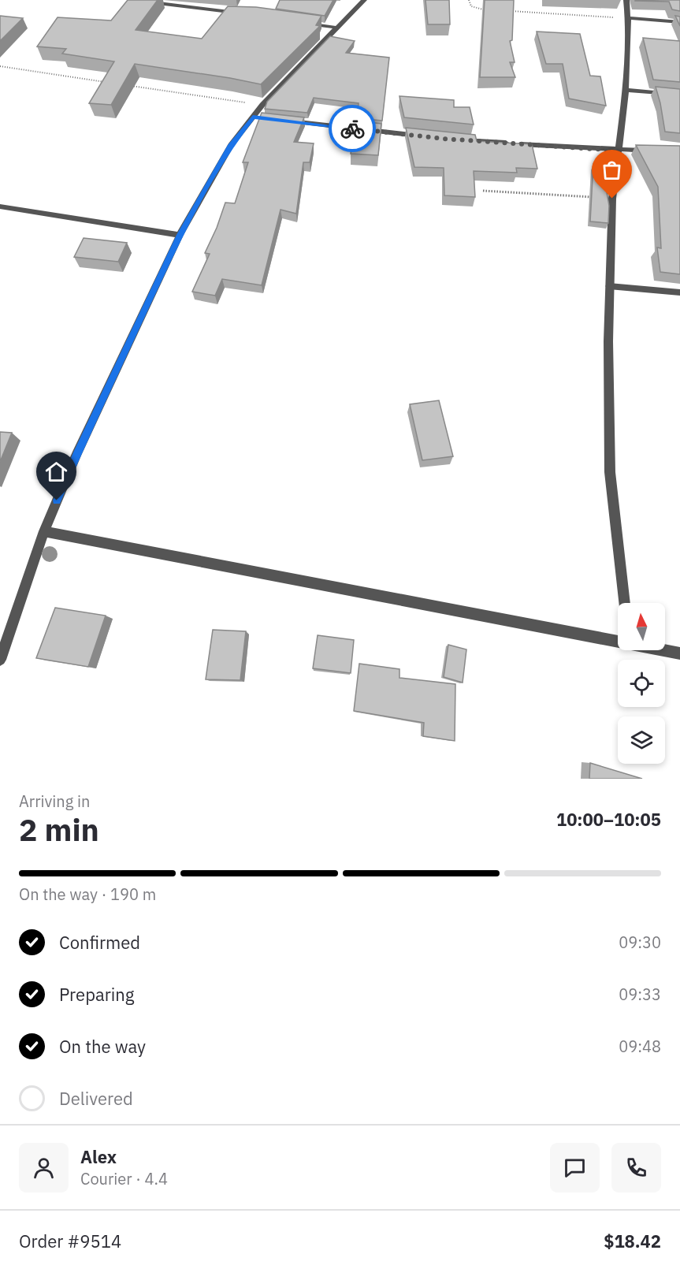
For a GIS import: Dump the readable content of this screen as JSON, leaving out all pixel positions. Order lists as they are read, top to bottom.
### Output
{
  "north": "top",
  "page": {
    "heading": ["2 min", "Arriving in", "10:00–10:05"],
    "panel": [
      "Alex",
      "Courier · 4.4",
      "Order #9514",
      "$18.42"
    ],
    "bar": "On the way · 190 m",
    "list": [
      ["Confirmed", "09:30"],
      ["Preparing", "09:33"],
      ["On the way", "09:48"],
      "Delivered"
    ]
  }
}
